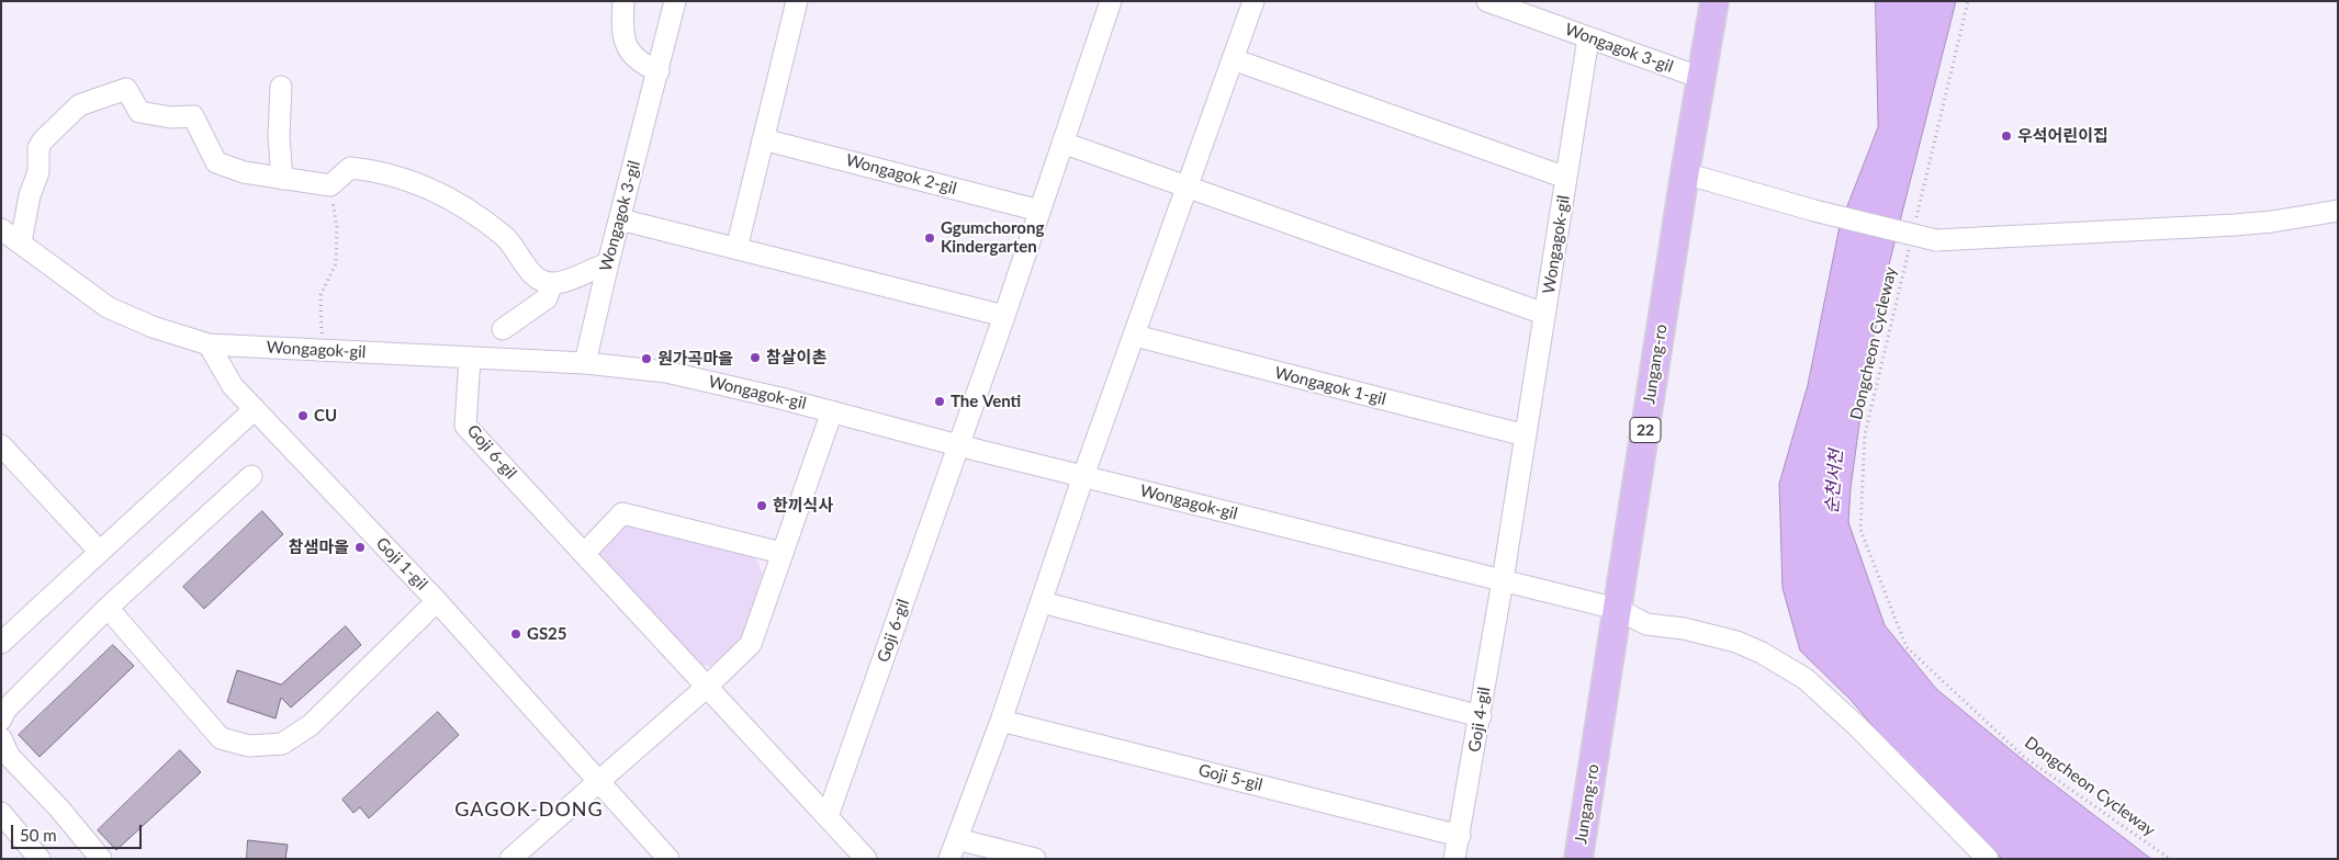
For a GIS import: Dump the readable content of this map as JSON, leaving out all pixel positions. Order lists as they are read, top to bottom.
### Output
{
  "streets": {
    "main road": ["Jungang-ro", "22"],
    "street": [
      "Wongagok 3-gil",
      "Wongagok 2-gil",
      "Wongagok-gil",
      "Wongagok 1-gil",
      "Goji 6-gil",
      "Goji 1-gil",
      "Goji 4-gil",
      "Goji 5-gil"
    ],
    "path": ["Dongcheon Cycleway"]
  },
  "crossings": [
    ["Wongagok 3-gil", "Wongagok-gil"],
    ["Wongagok 3-gil", "Jungang-ro"],
    ["Wongagok-gil", "Jungang-ro"],
    ["Wongagok-gil", "Wongagok 1-gil"],
    ["Wongagok-gil", "Goji 6-gil"],
    ["Wongagok-gil", "Goji 1-gil"],
    ["Wongagok-gil", "Goji 4-gil"],
    ["Goji 4-gil", "Goji 5-gil"]
  ],
  "districts": ["GAGOK-DONG"],
  "water": ["순천서천"],
  "places": [
    "우석어린이집",
    "Ggumchorong Kindergarten",
    "참살이촌",
    "원가곡마을",
    "The Venti",
    "CU",
    "한끼식사",
    "참샘마을",
    "GS25"
  ],
  "scale_bar": "50 m"
}
